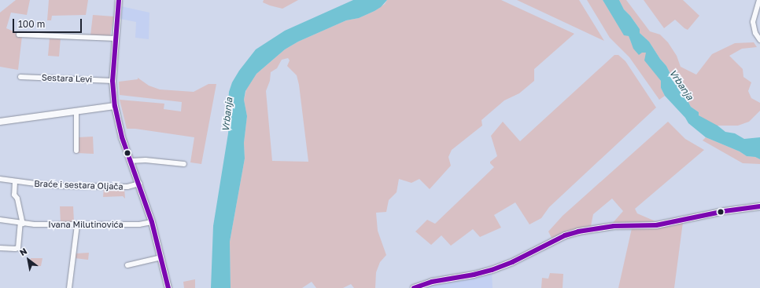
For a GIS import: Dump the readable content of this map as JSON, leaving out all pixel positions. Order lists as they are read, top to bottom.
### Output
{
  "streets": {
    "street": ["Sestara Levi", "Braće i sestara Oljača", "Ivana Milutinovića"]
  },
  "water": ["Vrbanja"],
  "scale_bar": "100 m",
  "north": "top left"
}
